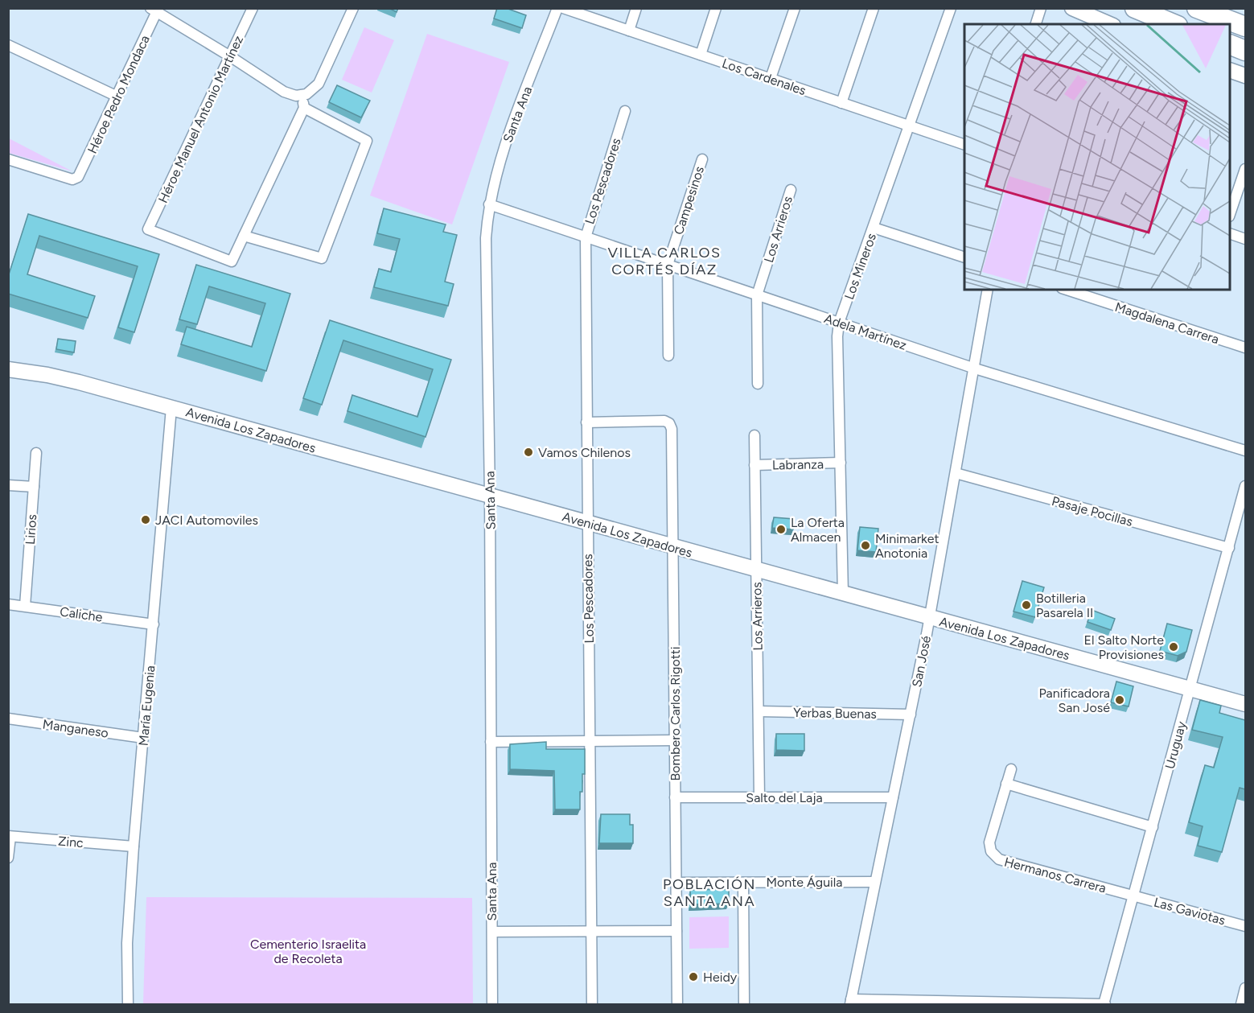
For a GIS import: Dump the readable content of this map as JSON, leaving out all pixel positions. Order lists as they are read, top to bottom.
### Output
{
  "streets": {
    "main road": ["Avenida Los Zapadores"],
    "street": [
      "Los Cardenales",
      "Héroe Pedro Mondaca",
      "Santa Ana",
      "Héroe Manuel Antonio Martínez",
      "Los Pescadores",
      "Campesinos",
      "Los Arrieros",
      "Los Mineros",
      "Magdalena Carrera",
      "Adela Martínez",
      "Labranza",
      "Pasaje Pocillas",
      "Lirios",
      "Caliche",
      "San José",
      "María Eugenia",
      "Yerbas Buenas",
      "Bombero Carlos Rigotti",
      "Manganeso",
      "Uruguay",
      "Salto del Laja",
      "Zinc",
      "Hermanos Carrera",
      "Monte Águila",
      "Las Gaviotas"
    ]
  },
  "crossings": [
    ["Los Cardenales", "Los Mineros"],
    ["Santa Ana", "Adela Martínez"],
    ["Santa Ana", "Avenida Los Zapadores"],
    ["Los Pescadores", "Adela Martínez"],
    ["Los Pescadores", "Avenida Los Zapadores"],
    ["Los Pescadores", "Bombero Carlos Rigotti"],
    ["Campesinos", "Adela Martínez"],
    ["Los Arrieros", "Adela Martínez"],
    ["Los Arrieros", "Avenida Los Zapadores"],
    ["Los Arrieros", "Labranza"],
    ["Los Arrieros", "Yerbas Buenas"],
    ["Los Arrieros", "Salto del Laja"],
    ["Los Mineros", "Adela Martínez"],
    ["Los Mineros", "Avenida Los Zapadores"],
    ["Los Mineros", "Labranza"],
    ["Adela Martínez", "San José"],
    ["Avenida Los Zapadores", "San José"],
    ["Avenida Los Zapadores", "María Eugenia"],
    ["Avenida Los Zapadores", "Bombero Carlos Rigotti"],
    ["Avenida Los Zapadores", "Uruguay"],
    ["Pasaje Pocillas", "San José"],
    ["Pasaje Pocillas", "Uruguay"],
    ["Lirios", "Caliche"],
    ["Caliche", "María Eugenia"],
    ["San José", "Yerbas Buenas"],
    ["San José", "Salto del Laja"],
    ["San José", "Monte Águila"],
    ["María Eugenia", "Manganeso"],
    ["María Eugenia", "Zinc"],
    ["Bombero Carlos Rigotti", "Salto del Laja"],
    ["Bombero Carlos Rigotti", "Monte Águila"],
    ["Uruguay", "Hermanos Carrera"],
    ["Uruguay", "Las Gaviotas"],
    ["Hermanos Carrera", "Las Gaviotas"]
  ],
  "districts": ["VILLA CARLOS CORTÉS DÍAZ", "POBLACIÓN SANTA ANA"],
  "parks": ["Cementerio Israelita de Recoleta"],
  "places": [
    "Vamos Chilenos",
    "JACI Automoviles",
    "La Oferta Almacen",
    "Minimarket Anotonia",
    "Botilleria Pasarela II",
    "El Salto Norte Provisiones",
    "Panificadora San José",
    "Heidy"
  ]
}
